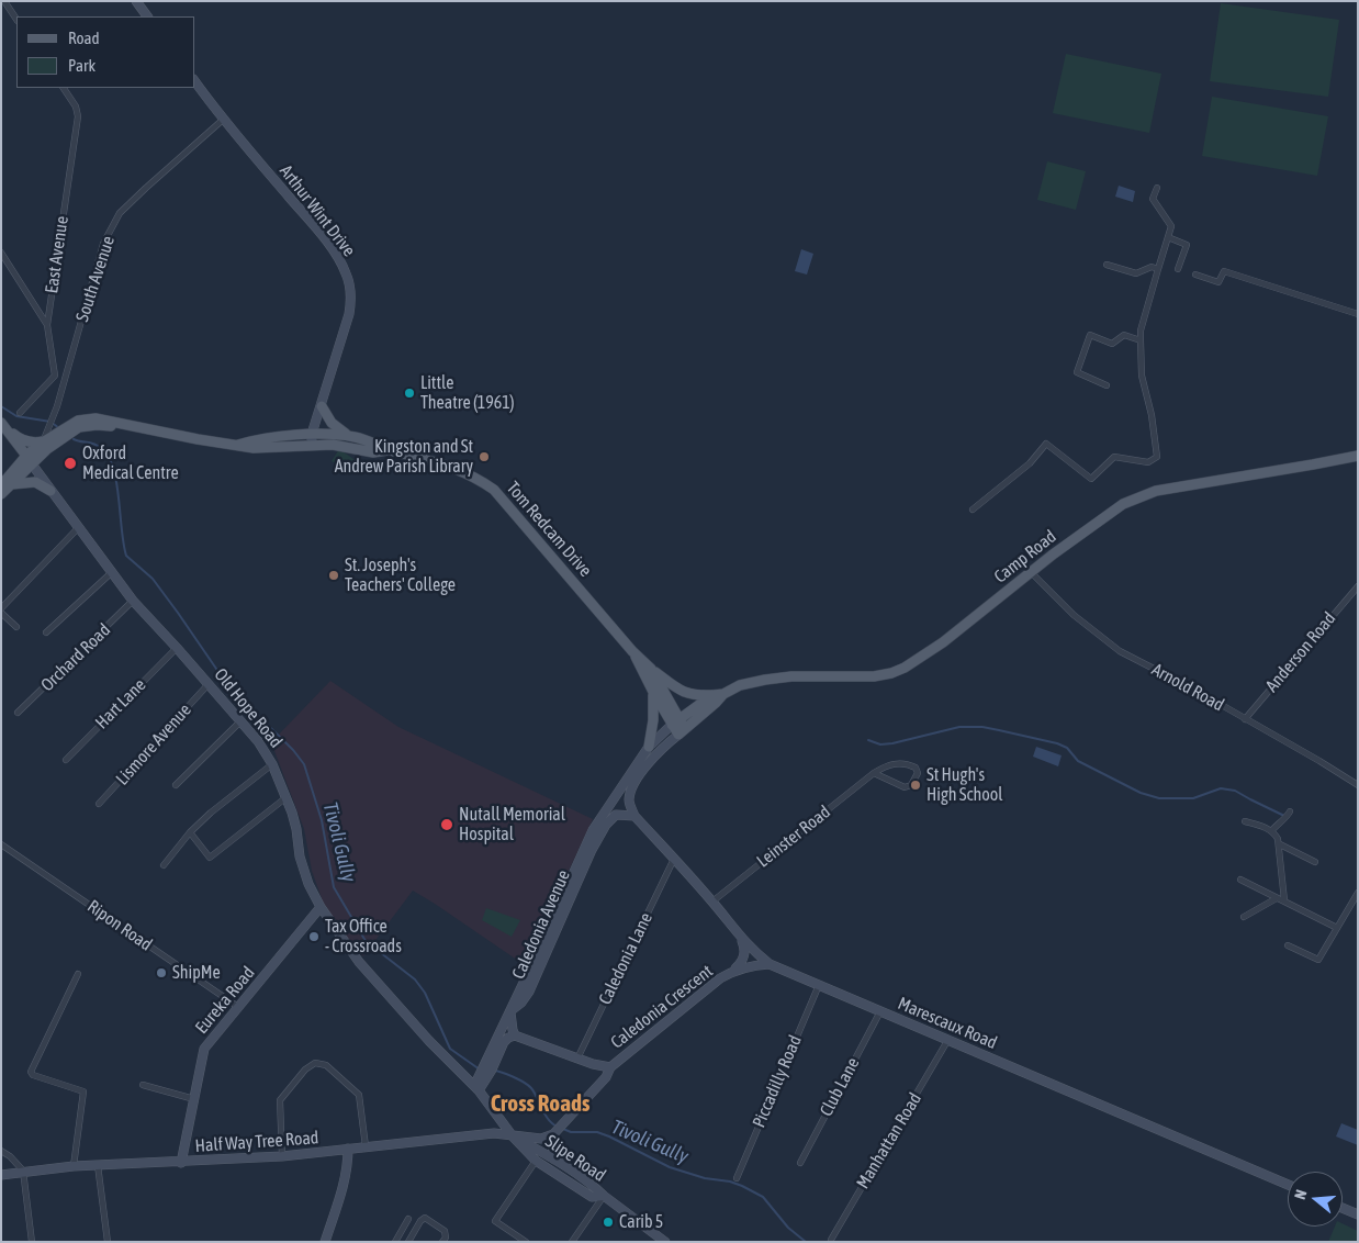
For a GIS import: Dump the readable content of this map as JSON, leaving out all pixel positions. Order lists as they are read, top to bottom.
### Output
{
  "streets": {
    "main road": [
      "Arthur Wint Drive",
      "Tom Redcam Drive",
      "Camp Road",
      "Old Hope Road",
      "Caledonia Avenue",
      "Eureka Road",
      "Caledonia Crescent",
      "Marescaux Road",
      "Half Way Tree Road",
      "Slipe Road"
    ],
    "street": [
      "East Avenue",
      "South Avenue",
      "Anderson Road",
      "Orchard Road",
      "Arnold Road",
      "Hart Lane",
      "Lismore Avenue",
      "Leinster Road",
      "Ripon Road",
      "Caledonia Lane",
      "Piccadilly Road",
      "Club Lane",
      "Manhattan Road"
    ]
  },
  "crossings": [
    ["Arthur Wint Drive", "South Avenue"],
    ["Arthur Wint Drive", "Tom Redcam Drive"],
    ["South Avenue", "Tom Redcam Drive"],
    ["Tom Redcam Drive", "Camp Road"],
    ["Tom Redcam Drive", "Old Hope Road"],
    ["Tom Redcam Drive", "Caledonia Avenue"],
    ["Camp Road", "Arnold Road"],
    ["Camp Road", "Caledonia Avenue"],
    ["Anderson Road", "Arnold Road"],
    ["Orchard Road", "Old Hope Road"],
    ["Hart Lane", "Old Hope Road"],
    ["Old Hope Road", "Lismore Avenue"],
    ["Old Hope Road", "Eureka Road"],
    ["Old Hope Road", "Half Way Tree Road"],
    ["Old Hope Road", "Slipe Road"],
    ["Leinster Road", "Marescaux Road"],
    ["Caledonia Avenue", "Marescaux Road"],
    ["Ripon Road", "Eureka Road"],
    ["Caledonia Lane", "Caledonia Crescent"],
    ["Caledonia Lane", "Marescaux Road"],
    ["Eureka Road", "Half Way Tree Road"],
    ["Caledonia Crescent", "Marescaux Road"],
    ["Marescaux Road", "Piccadilly Road"],
    ["Marescaux Road", "Club Lane"],
    ["Marescaux Road", "Manhattan Road"],
    ["Half Way Tree Road", "Slipe Road"]
  ],
  "districts": ["Cross Roads"],
  "water": ["Tivoli Gully"],
  "places": [
    "Little Theatre (1961)",
    "Kingston and St Andrew Parish Library",
    "Oxford Medical Centre",
    "St. Joseph's Teachers' College",
    "St Hugh's High School",
    "Nutall Memorial Hospital",
    "Tax Office - Crossroads",
    "ShipMe",
    "Carib 5"
  ],
  "legend": ["Road", "Park"],
  "north": "left"
}
